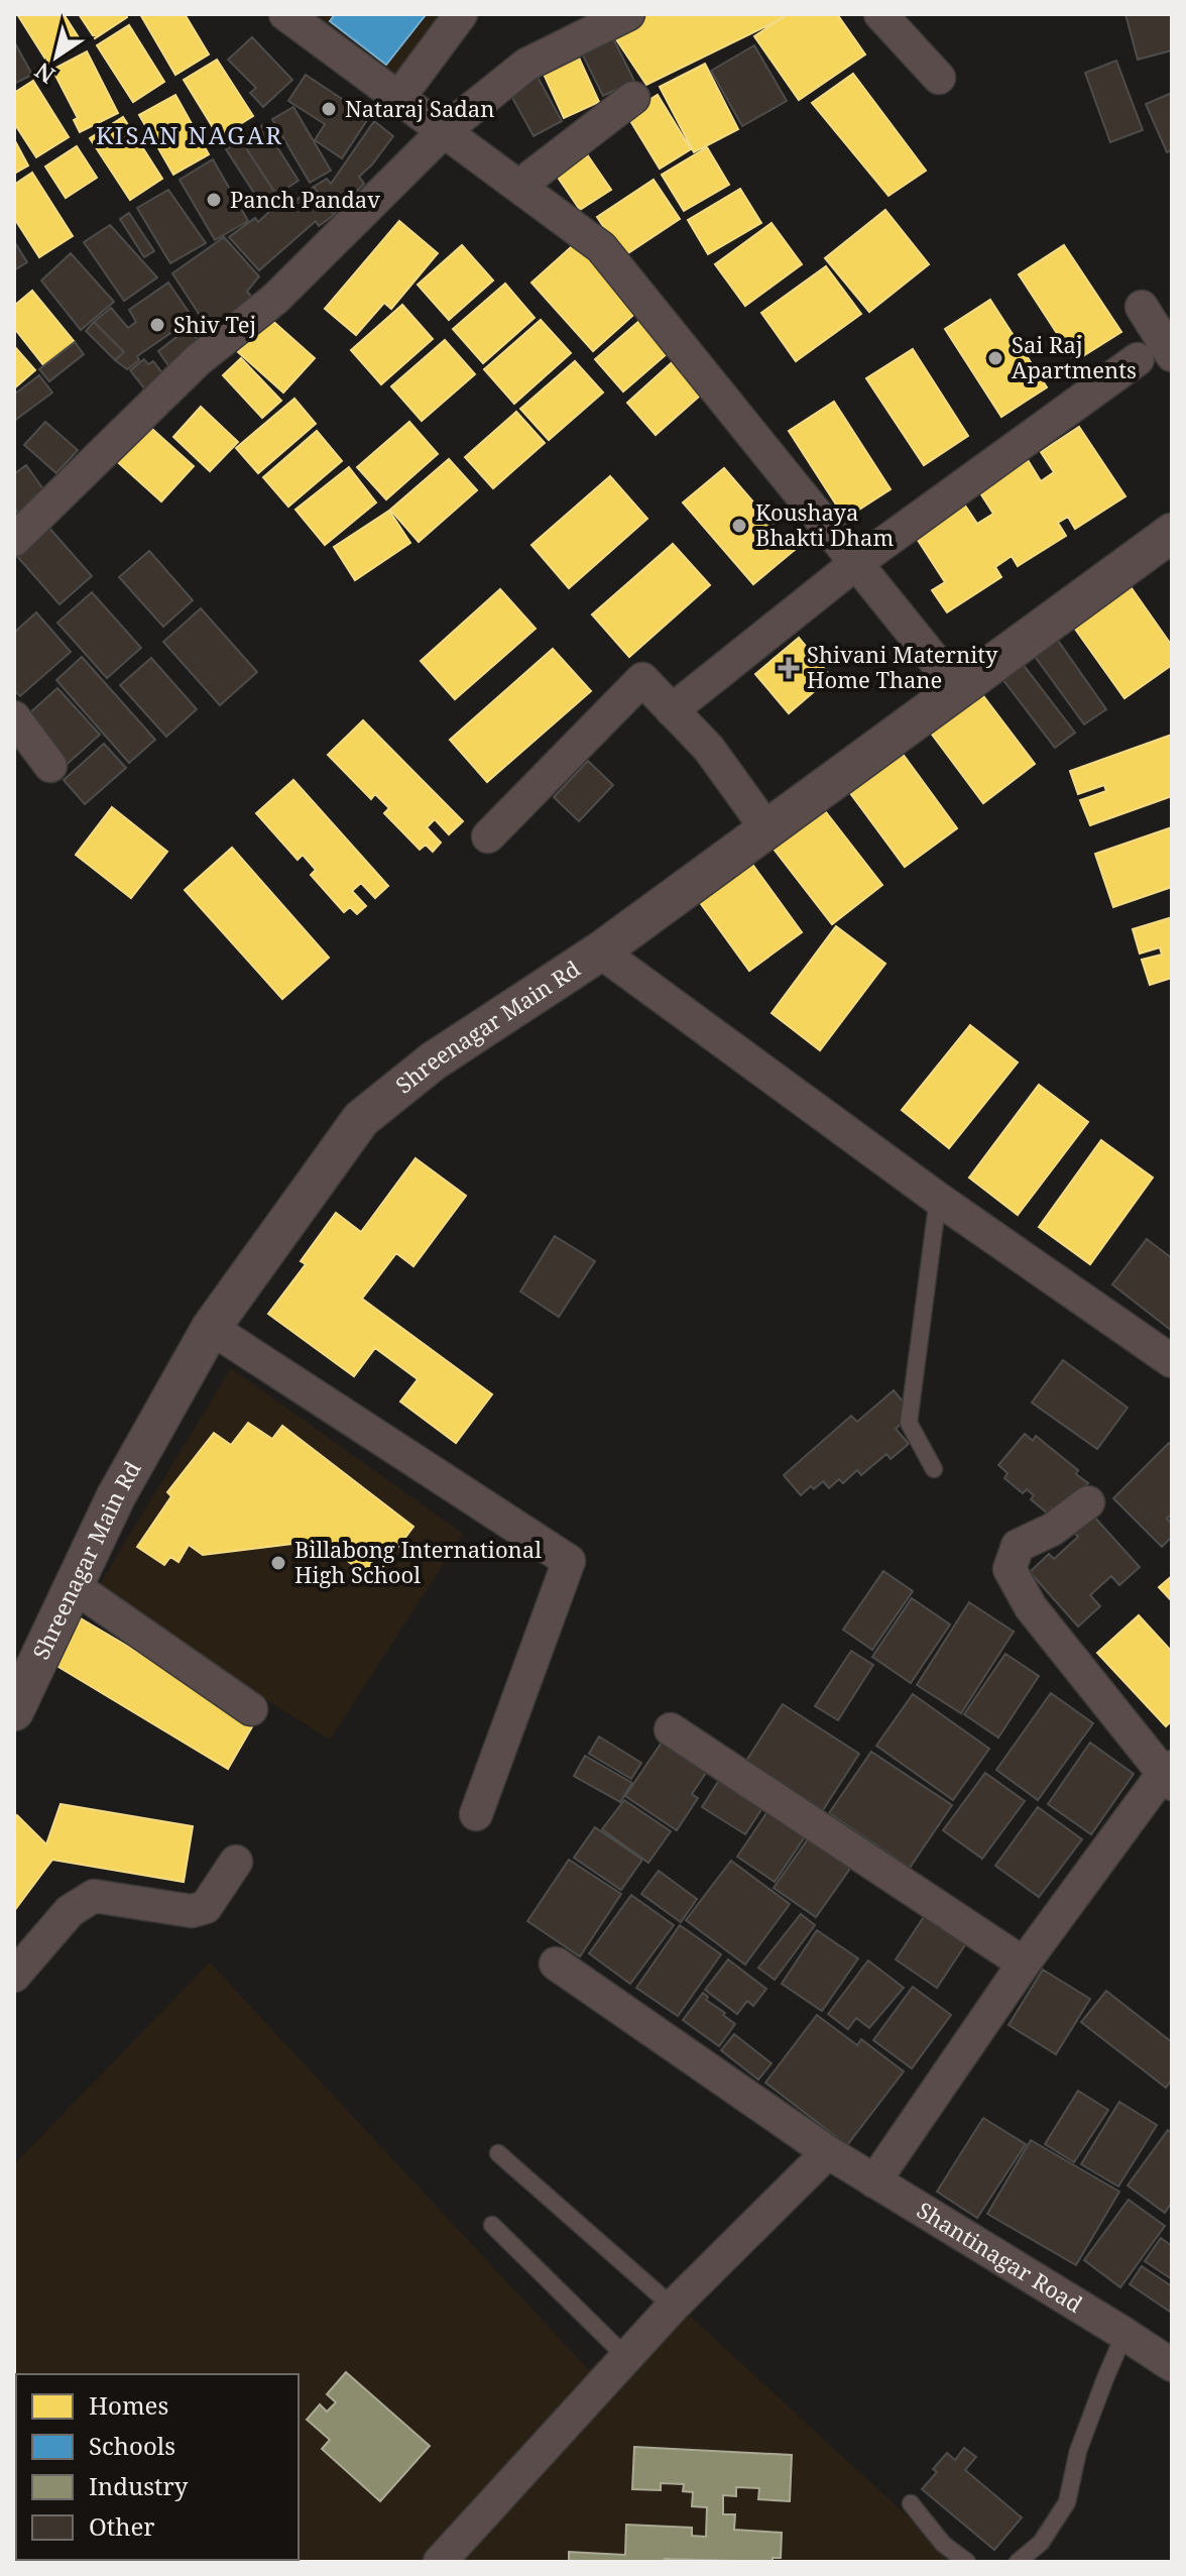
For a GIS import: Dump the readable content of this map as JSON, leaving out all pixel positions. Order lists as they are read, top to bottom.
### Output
{
  "streets": {
    "street": ["Shreenagar Main Rd", "Shantinagar Road"]
  },
  "districts": ["KISAN NAGAR"],
  "places": {
    "other": [
      "Nataraj Sadan",
      "Panch Pandav",
      "Shiv Tej",
      "Sai Raj Apartments",
      "Koushaya Bhakti Dham",
      "Billabong International High School"
    ],
    "health": ["Shivani Maternity Home Thane"]
  },
  "legend": [
    "Homes",
    "Schools",
    "Industry",
    "Other"
  ],
  "north": "bottom left"
}
